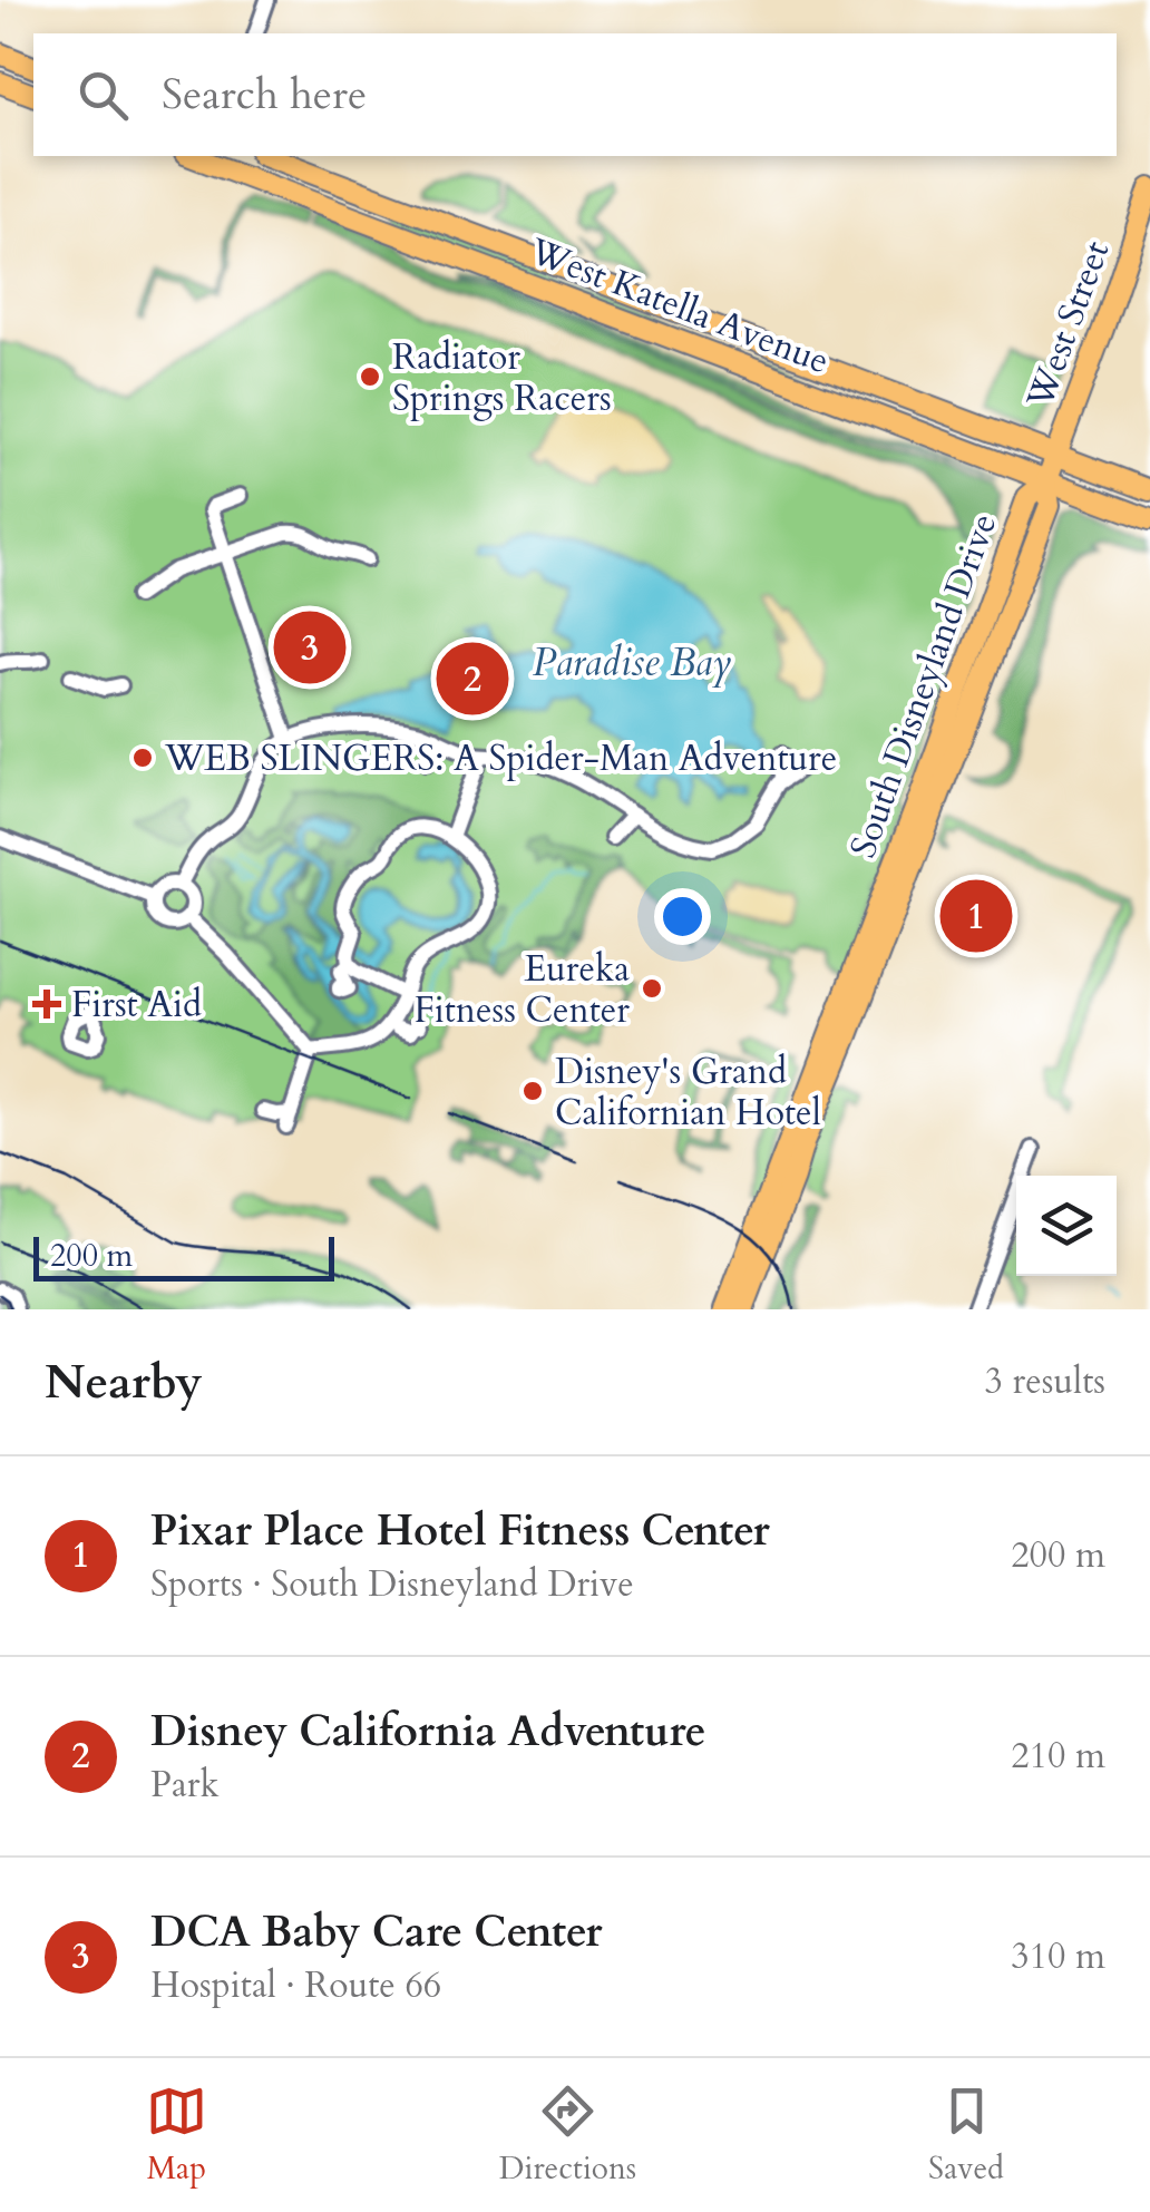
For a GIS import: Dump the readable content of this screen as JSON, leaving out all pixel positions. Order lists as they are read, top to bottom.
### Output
{
  "streets": {
    "main road": ["West Katella Avenue", "West Street", "South Disneyland Drive"]
  },
  "crossings": [
    ["West Katella Avenue", "West Street"],
    ["West Katella Avenue", "South Disneyland Drive"],
    ["West Street", "South Disneyland Drive"]
  ],
  "water": ["Paradise Bay"],
  "places": {
    "other": [
      "Radiator Springs Racers",
      "WEB SLINGERS: A Spider-Man Adventure",
      "Eureka Fitness Center",
      "Disney's Grand Californian Hotel"
    ],
    "health": ["First Aid"]
  },
  "scale_bar": "200 m",
  "page": {
    "search": "Search here",
    "pins": ["3", "2", "1"],
    "scale": "200 m",
    "heading": ["Nearby", "3 results"],
    "list": [
      {
        "mark": "1",
        "name": "Pixar Place Hotel Fitness Center",
        "note": "Sports · South Disneyland Drive",
        "value": "200 m"
      },
      {
        "mark": "2",
        "name": "Disney California Adventure",
        "note": "Park",
        "value": "210 m"
      },
      {
        "mark": "3",
        "name": "DCA Baby Care Center",
        "note": "Hospital · Route 66",
        "value": "310 m"
      }
    ],
    "nav": ["Map", "Directions", "Saved"]
  }
}
